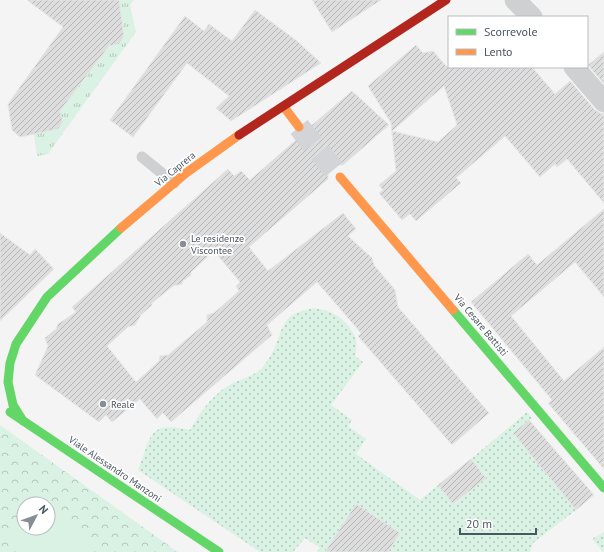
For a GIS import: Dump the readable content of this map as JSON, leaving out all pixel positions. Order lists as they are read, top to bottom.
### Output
{
  "streets": {
    "street": ["Via Caprera", "Via Cesare Battisti", "Viale Alessandro Manzoni"]
  },
  "crossings": [
    ["Via Caprera", "Viale Alessandro Manzoni"]
  ],
  "places": ["Le residenze Viscontee", "Reale"],
  "legend": ["Scorrevole", "Lento"],
  "scale_bar": "20 m",
  "north": "top right"
}
